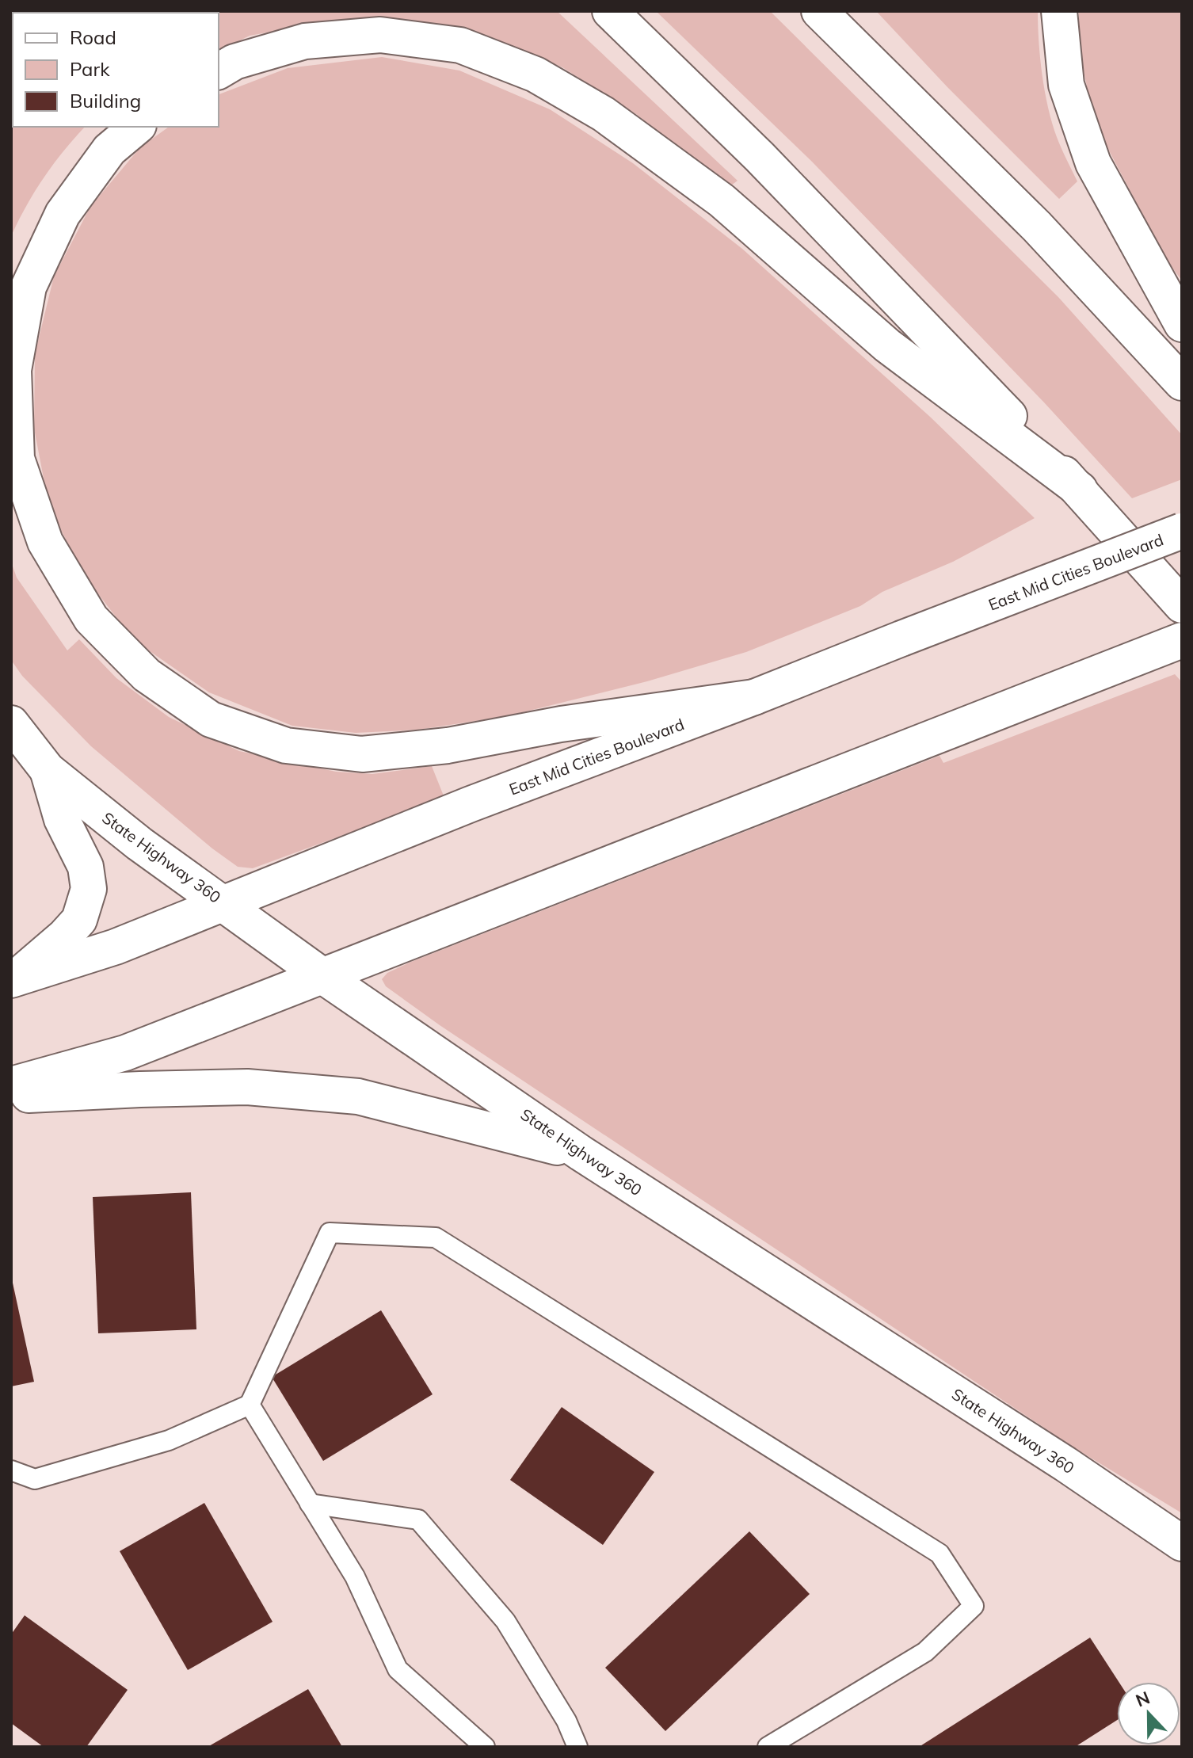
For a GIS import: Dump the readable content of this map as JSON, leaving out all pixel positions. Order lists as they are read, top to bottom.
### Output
{
  "streets": {
    "main road": ["East Mid Cities Boulevard", "State Highway 360"]
  },
  "crossings": [
    ["East Mid Cities Boulevard", "State Highway 360"]
  ],
  "legend": ["Road", "Park", "Building"],
  "north": "top"
}
